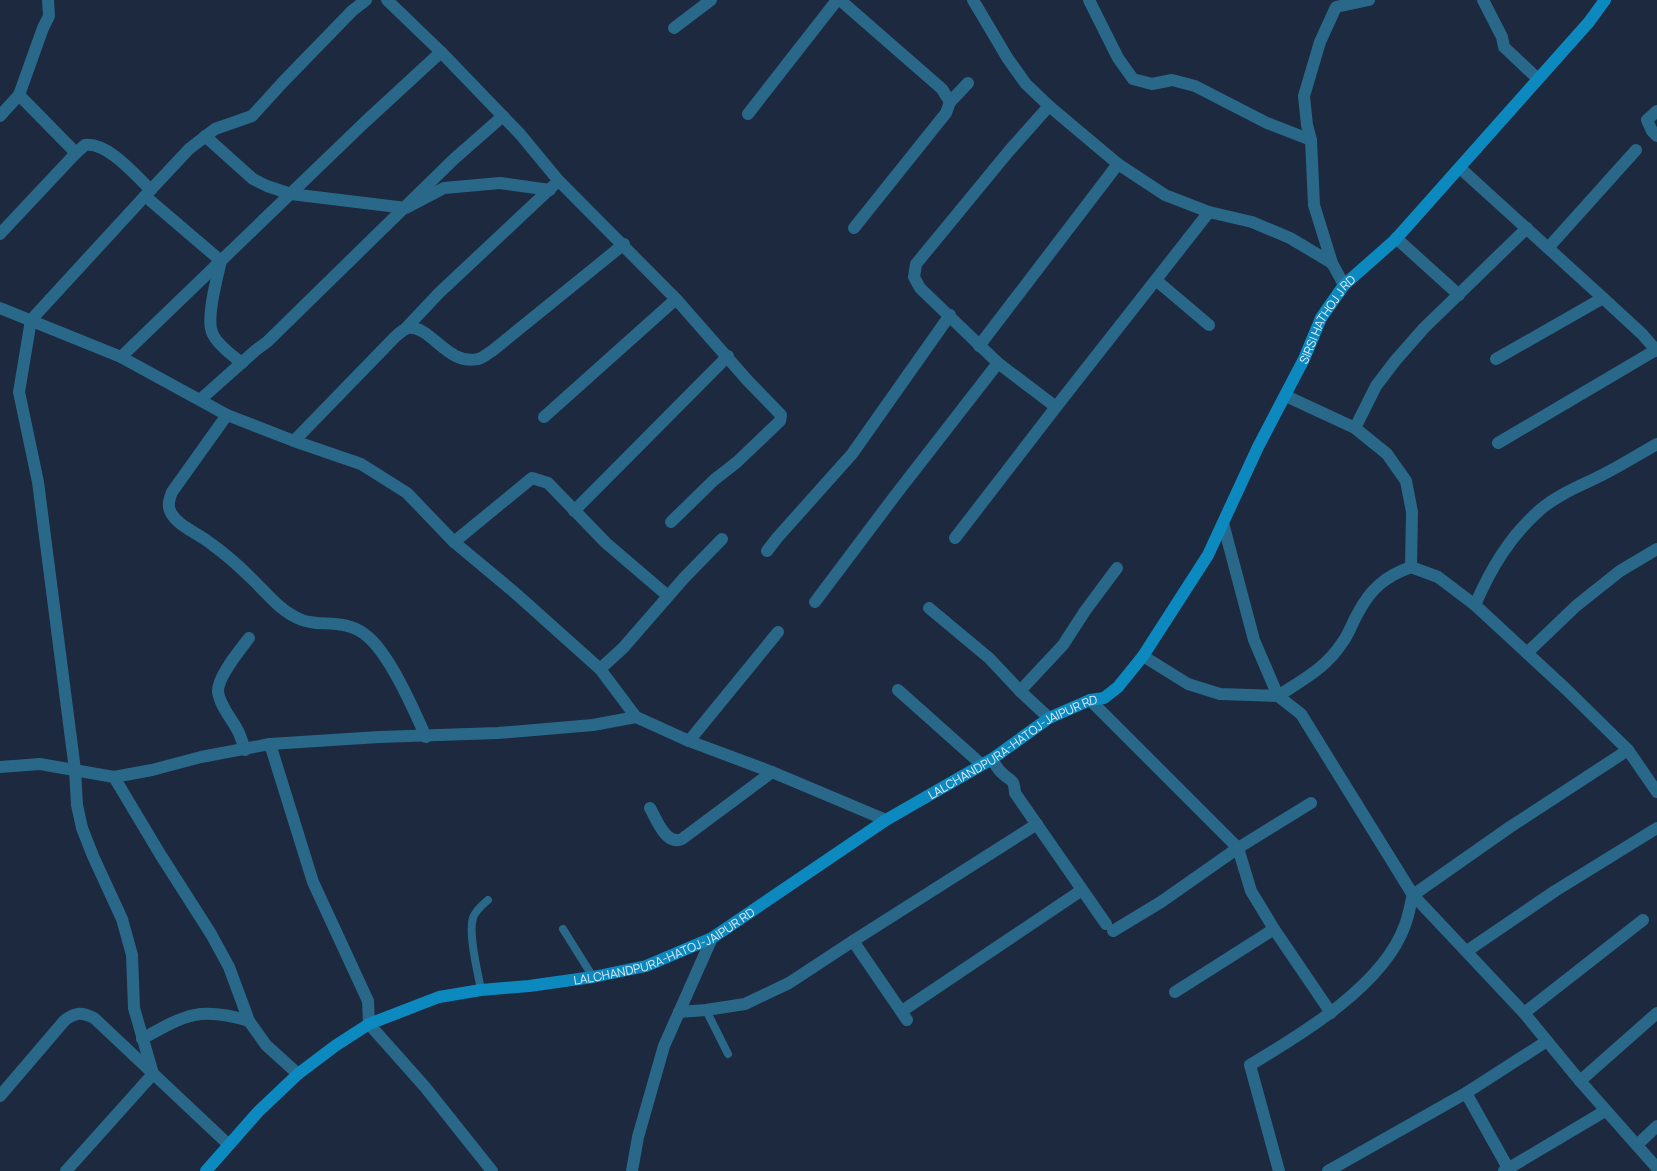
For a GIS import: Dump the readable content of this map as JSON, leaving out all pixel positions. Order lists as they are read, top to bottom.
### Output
{
  "streets": {
    "street": ["SIRSI HATHOJ J RD", "LALCHANDPURA-HATOJ-JAIPUR RD"]
  },
  "crossings": [
    ["SIRSI HATHOJ J RD", "LALCHANDPURA-HATOJ-JAIPUR RD"]
  ]
}
